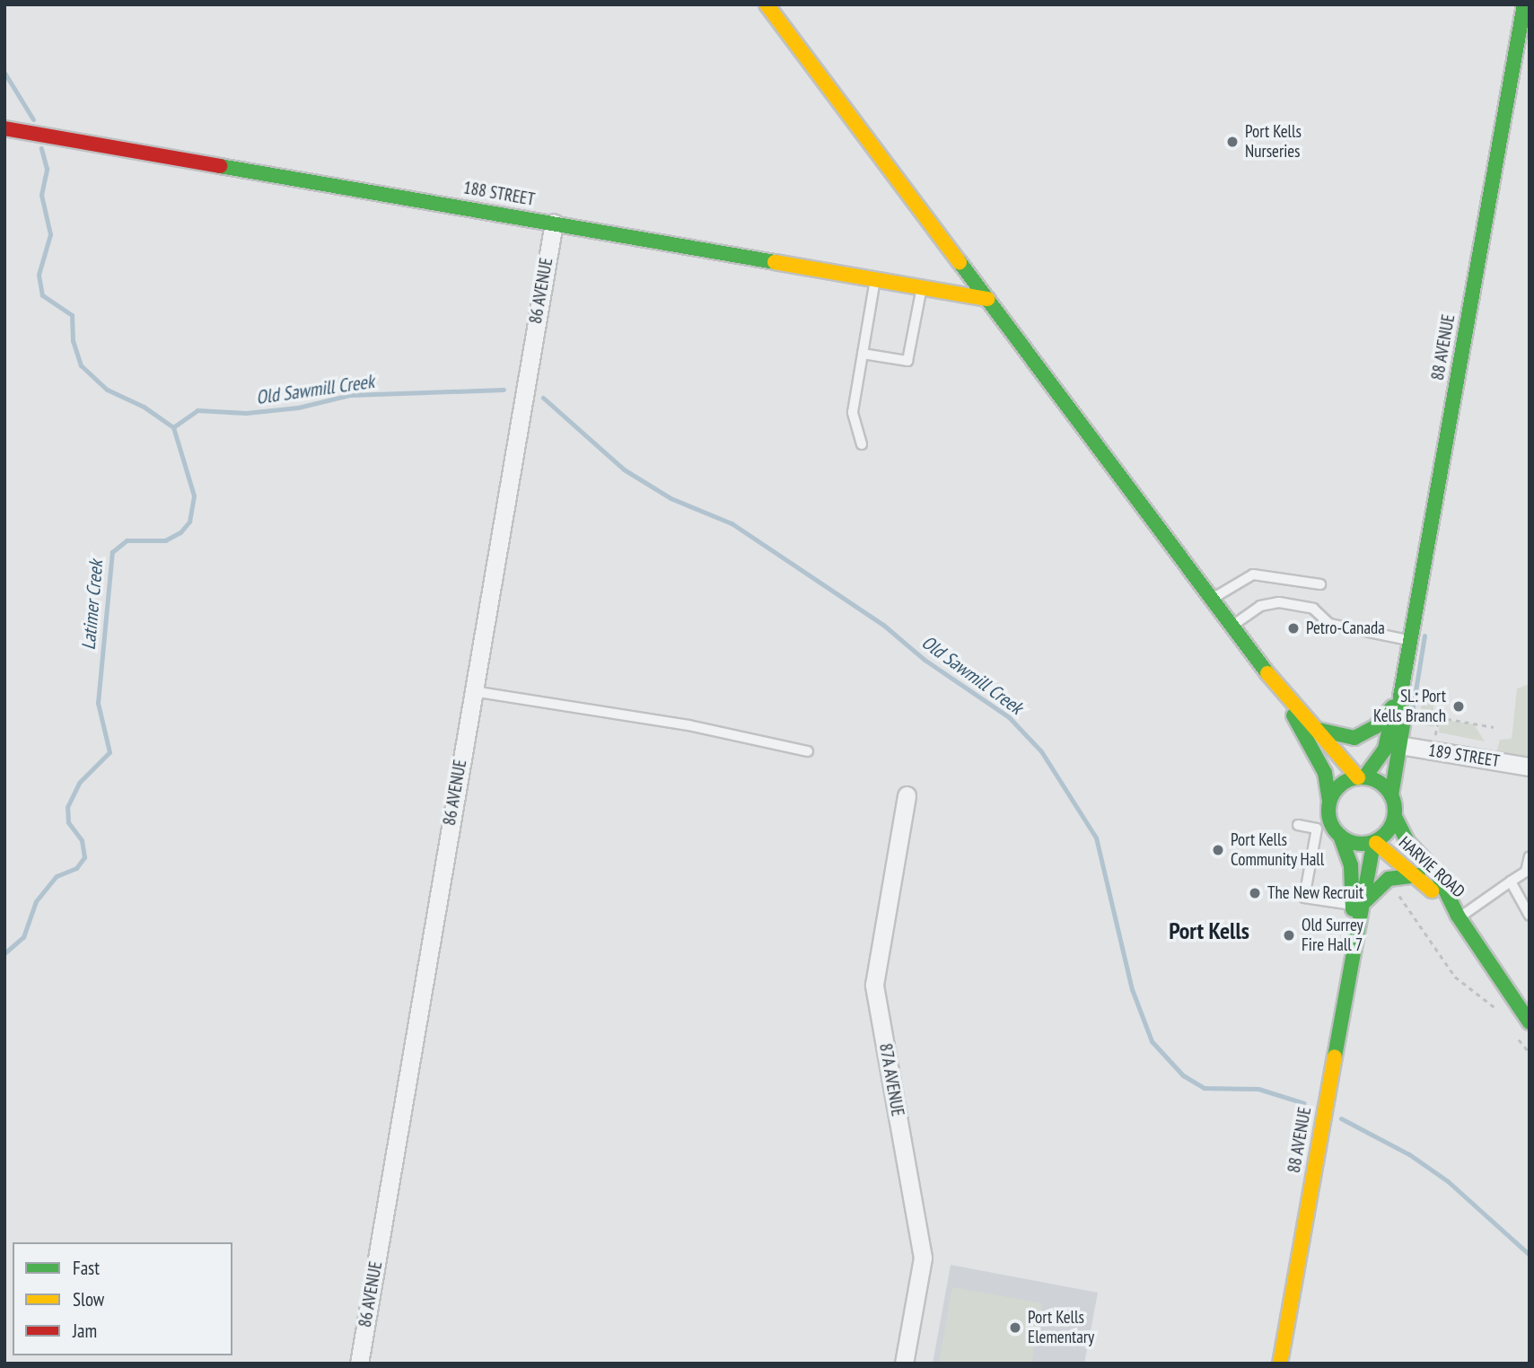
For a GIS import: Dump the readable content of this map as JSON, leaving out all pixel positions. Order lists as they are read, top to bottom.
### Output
{
  "streets": {
    "main road": ["188 STREET", "88 AVENUE", "HARVIE ROAD"],
    "street": ["86 AVENUE", "189 STREET", "87A AVENUE"]
  },
  "crossings": [
    ["188 STREET", "86 AVENUE"],
    ["88 AVENUE", "189 STREET"],
    ["88 AVENUE", "HARVIE ROAD"]
  ],
  "districts": ["Port Kells"],
  "water": ["Old Sawmill Creek", "Latimer Creek"],
  "places": [
    "Port Kells Nurseries",
    "Petro-Canada",
    "SL: Port Kells Branch",
    "Port Kells Community Hall",
    "The New Recruit",
    "Old Surrey Fire Hall 7",
    "Port Kells Elementary"
  ],
  "legend": ["Fast", "Slow", "Jam"]
}
